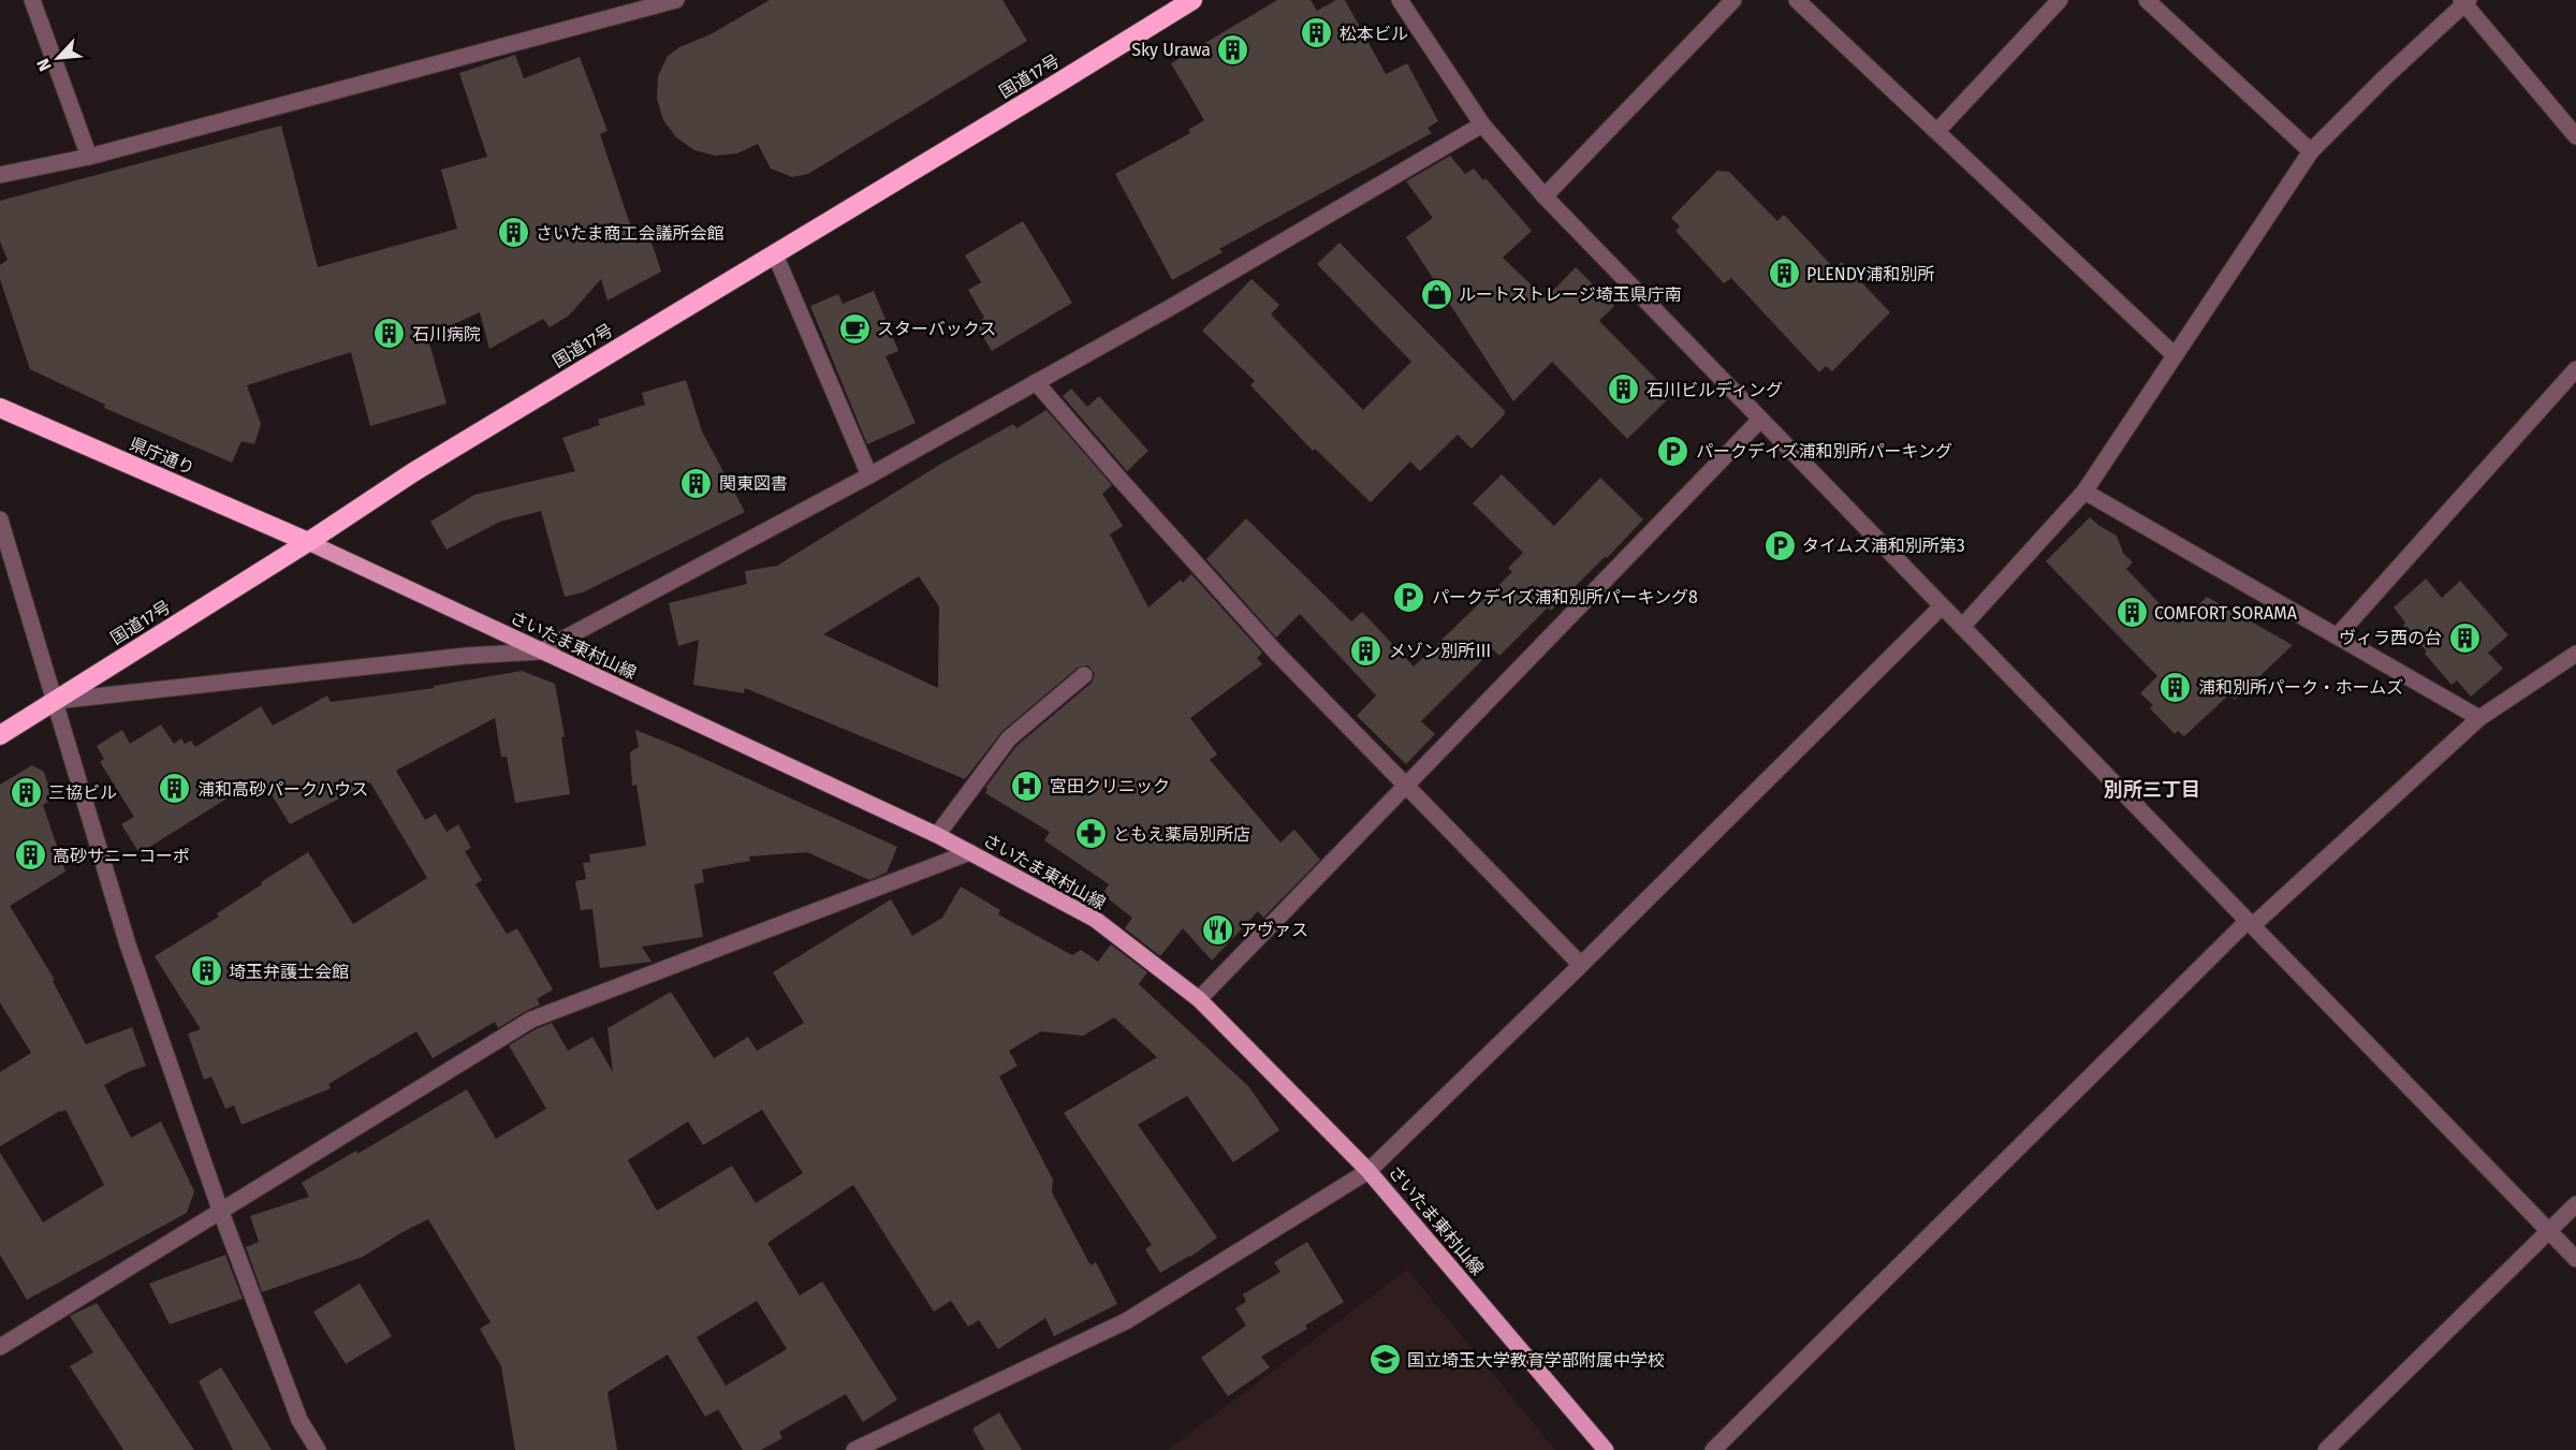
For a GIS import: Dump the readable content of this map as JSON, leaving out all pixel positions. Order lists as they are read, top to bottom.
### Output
{
  "streets": {
    "highway": ["国道17号", "県庁通り"],
    "main road": ["さいたま東村山線"]
  },
  "crossings": [
    ["国道17号", "県庁通り"],
    ["国道17号", "さいたま東村山線"],
    ["県庁通り", "さいたま東村山線"]
  ],
  "districts": ["別所三丁目"],
  "places": {
    "building": [
      "松本ビル",
      "Sky Urawa",
      "さいたま商工会議所会館",
      "PLENDY浦和別所",
      "石川病院",
      "石川ビルディング",
      "関東図書",
      "COMFORT SORAMA",
      "ヴィラ西の台",
      "メゾン別所Ⅲ",
      "浦和別所パーク・ホームズ",
      "浦和高砂パークハウス",
      "三協ビル",
      "高砂サニーコーポ",
      "埼玉弁護士会館"
    ],
    "shop": ["ルートストレージ埼玉県庁南"],
    "cafe": ["スターバックス"],
    "parking": ["パークデイズ浦和別所パーキング", "タイムズ浦和別所第3", "パークデイズ浦和別所パーキング8"],
    "hospital": ["宮田クリニック"],
    "pharmacy": ["ともえ薬局別所店"],
    "restaurant": ["アヴァス"],
    "school or university": ["国立埼玉大学教育学部附属中学校"]
  },
  "north": "bottom left"
}
